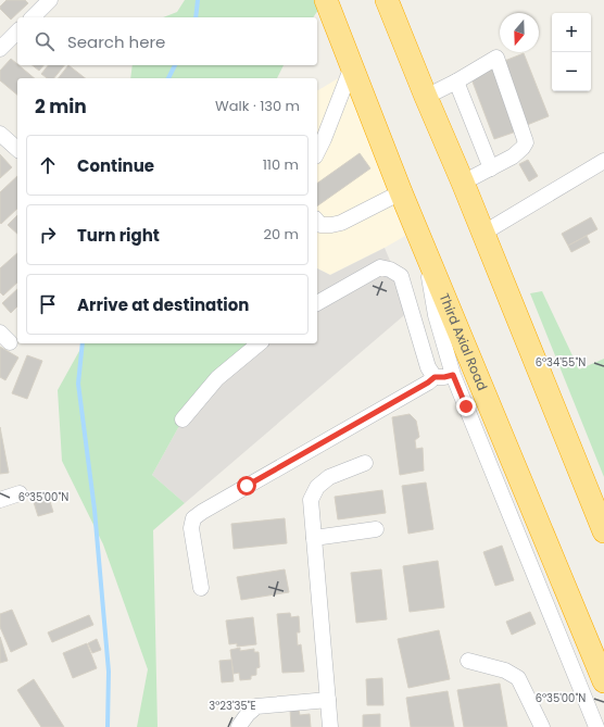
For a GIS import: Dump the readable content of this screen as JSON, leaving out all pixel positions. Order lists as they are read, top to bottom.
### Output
{
  "streets": {
    "highway": ["Third Axial Road"]
  },
  "north": "bottom",
  "page": {
    "map_buttons": ["+", "−"],
    "search": "Search here",
    "heading": ["2 min", "Walk · 130 m"],
    "list": [
      ["Continue", "110 m"],
      ["Turn right", "20 m"],
      "Arrive at destination"
    ]
  },
  "coordinates": ["6°34'55\"N", "6°35'00\"N", "3°23'35\"E"]
}
